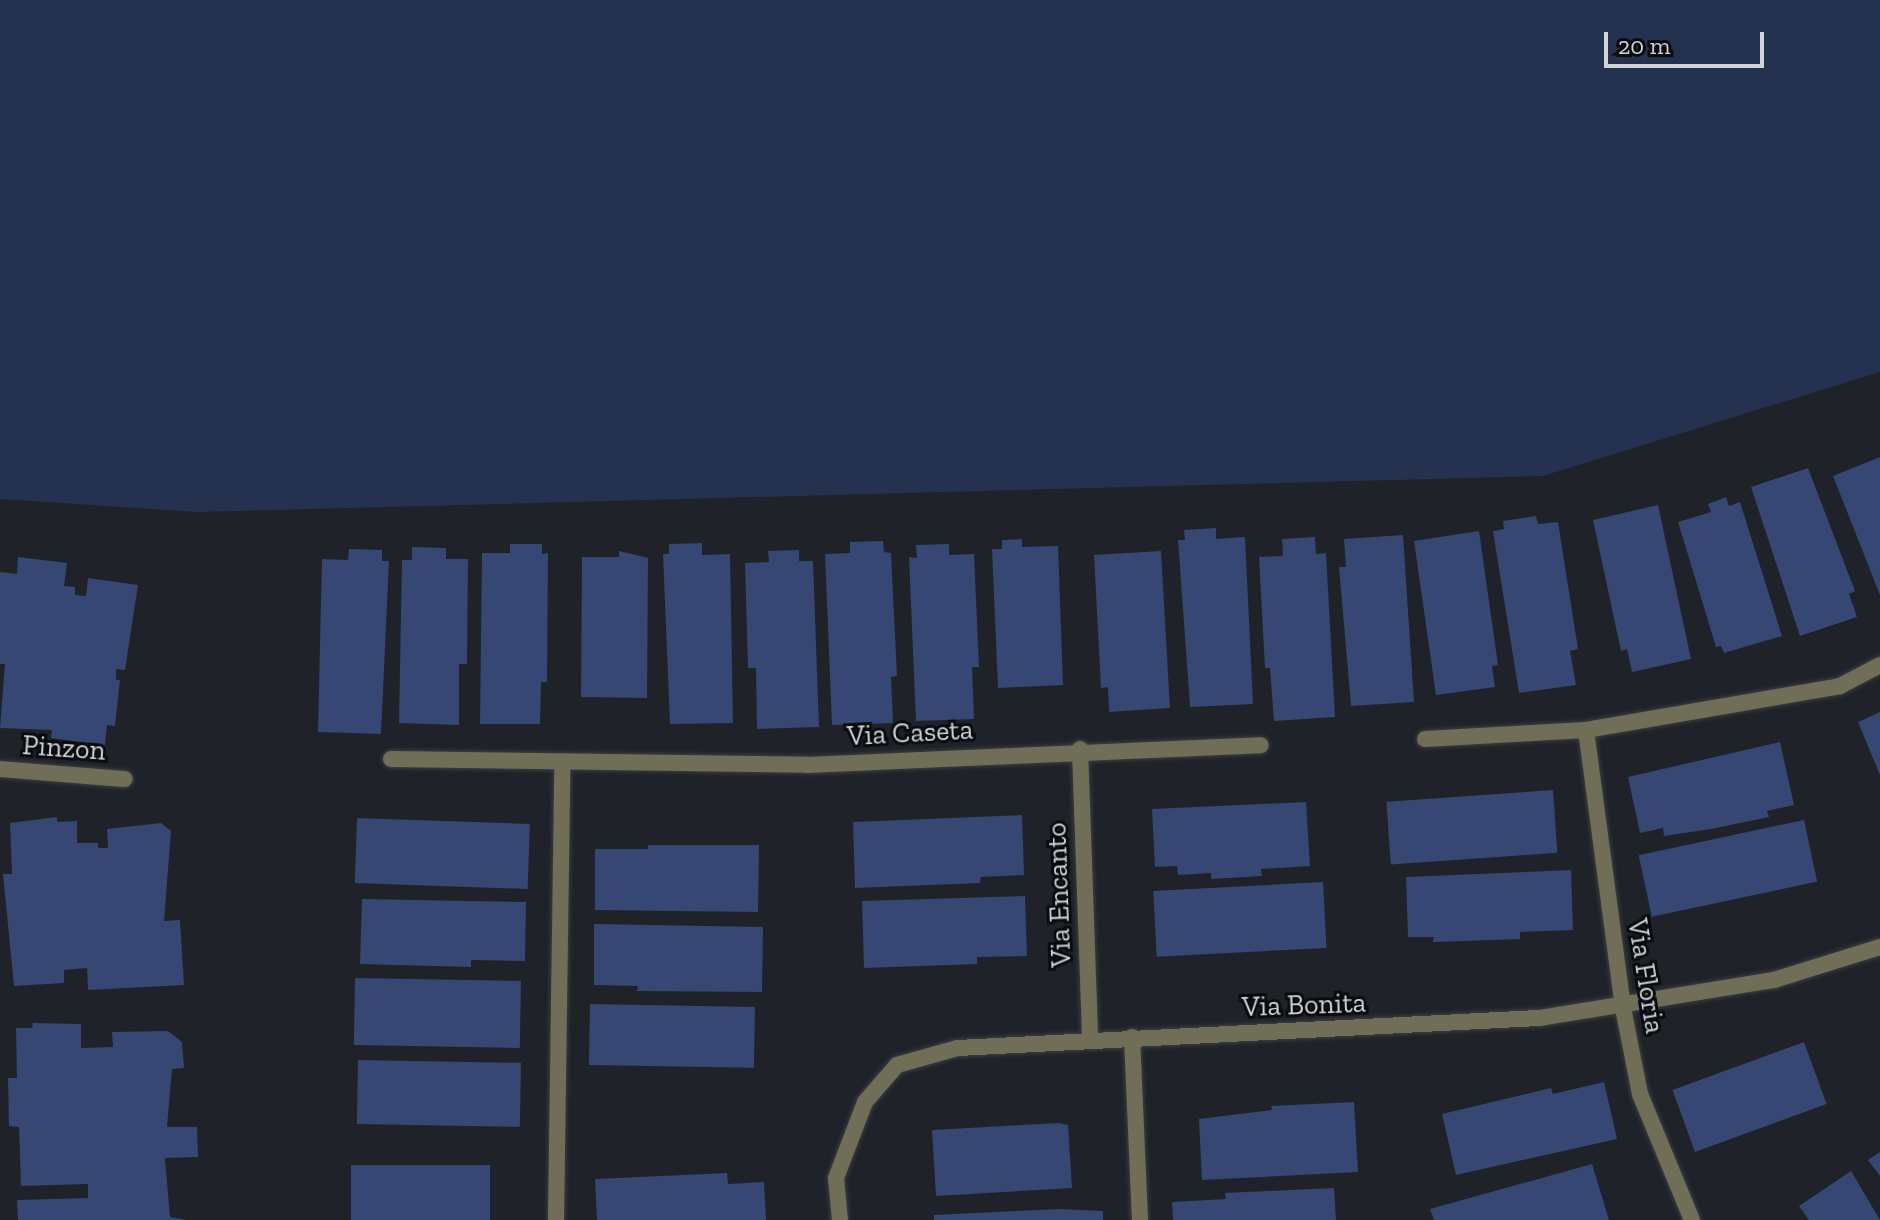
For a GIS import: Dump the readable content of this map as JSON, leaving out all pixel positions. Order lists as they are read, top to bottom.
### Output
{
  "streets": {
    "street": [
      "Via Caseta",
      "Pinzon",
      "Via Encanto",
      "Via Floria",
      "Via Bonita"
    ]
  },
  "crossings": [
    ["Via Caseta", "Via Encanto"],
    ["Via Encanto", "Via Bonita"],
    ["Via Floria", "Via Bonita"]
  ],
  "scale_bar": "20 m"
}
